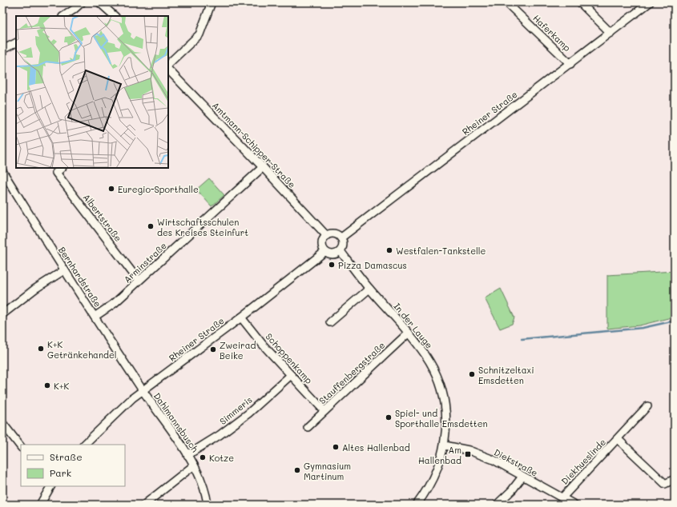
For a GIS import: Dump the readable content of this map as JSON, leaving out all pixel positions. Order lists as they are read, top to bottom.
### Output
{
  "streets": {
    "street": [
      "Haferkamp",
      "Rheiner Straße",
      "Amtmann-Schipper-Straße",
      "Albertstraße",
      "Arminstraße",
      "Bernhardstraße",
      "In der Lauge",
      "Schoppenkamp",
      "Stauffenbergstraße",
      "Simmeris",
      "Dahlmannsbusch",
      "Diekhueslinde",
      "Diekstraße"
    ]
  },
  "crossings": [
    ["Haferkamp", "Rheiner Straße"],
    ["Rheiner Straße", "Amtmann-Schipper-Straße"],
    ["Rheiner Straße", "Bernhardstraße"],
    ["Rheiner Straße", "In der Lauge"],
    ["Rheiner Straße", "Schoppenkamp"],
    ["Rheiner Straße", "Dahlmannsbusch"],
    ["Amtmann-Schipper-Straße", "Arminstraße"],
    ["Amtmann-Schipper-Straße", "In der Lauge"],
    ["Albertstraße", "Arminstraße"],
    ["Arminstraße", "Bernhardstraße"],
    ["Bernhardstraße", "Dahlmannsbusch"],
    ["In der Lauge", "Stauffenbergstraße"],
    ["In der Lauge", "Diekstraße"],
    ["Schoppenkamp", "Stauffenbergstraße"],
    ["Schoppenkamp", "Simmeris"],
    ["Simmeris", "Dahlmannsbusch"],
    ["Diekhueslinde", "Diekstraße"]
  ],
  "places": {
    "other": [
      "Euregio-Sporthalle",
      "Wirtschaftsschulen des Kreises Steinfurt",
      "Westfalen-Tankstelle",
      "Pizza Damascus",
      "K+K Getränkehandel",
      "Zweirad Beike",
      "Schnitzeltaxi Emsdetten",
      "K+K",
      "Spiel- und Sporthalle Emsdetten",
      "Altes Hallenbad",
      "Kotze",
      "Gymnasium Martinum"
    ],
    "transit": ["Am Hallenbad"]
  },
  "legend": ["Straße", "Park"]
}
